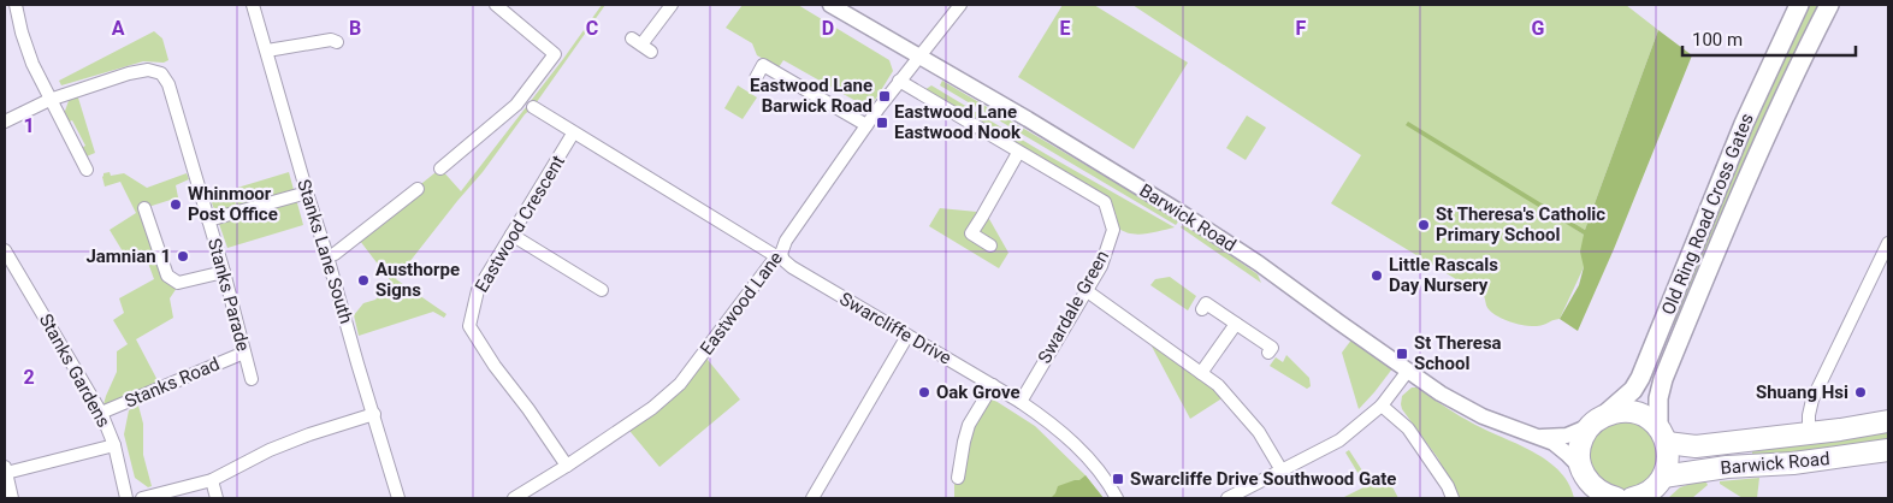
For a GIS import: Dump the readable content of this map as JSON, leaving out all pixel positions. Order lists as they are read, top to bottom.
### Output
{
  "streets": {
    "highway": ["Barwick Road"],
    "main road": ["Old Ring Road Cross Gates"],
    "street": [
      "Eastwood Crescent",
      "Stanks Lane South",
      "Stanks Parade",
      "Eastwood Lane",
      "Swardale Green",
      "Swarcliffe Drive",
      "Stanks Gardens",
      "Stanks Road"
    ]
  },
  "crossings": [
    ["Old Ring Road Cross Gates", "Barwick Road"],
    ["Barwick Road", "Eastwood Lane"],
    ["Eastwood Crescent", "Eastwood Lane"],
    ["Eastwood Crescent", "Swarcliffe Drive"],
    ["Stanks Parade", "Stanks Road"],
    ["Eastwood Lane", "Swardale Green"],
    ["Eastwood Lane", "Swarcliffe Drive"],
    ["Swardale Green", "Swarcliffe Drive"],
    ["Stanks Gardens", "Stanks Road"]
  ],
  "places": {
    "transit": [
      "Eastwood Lane Barwick Road",
      "Eastwood Lane Eastwood Nook",
      "St Theresa School",
      "Swarcliffe Drive Southwood Gate"
    ],
    "other": [
      "Whinmoor Post Office",
      "St Theresa's Catholic Primary School",
      "Jamnian 1",
      "Little Rascals Day Nursery",
      "Austhorpe Signs",
      "Oak Grove",
      "Shuang Hsi"
    ]
  },
  "scale_bar": "100 m",
  "grid": {
    "columns": [
      "A",
      "B",
      "C",
      "D",
      "E",
      "F",
      "G"
    ],
    "rows": ["1", "2"]
  }
}
